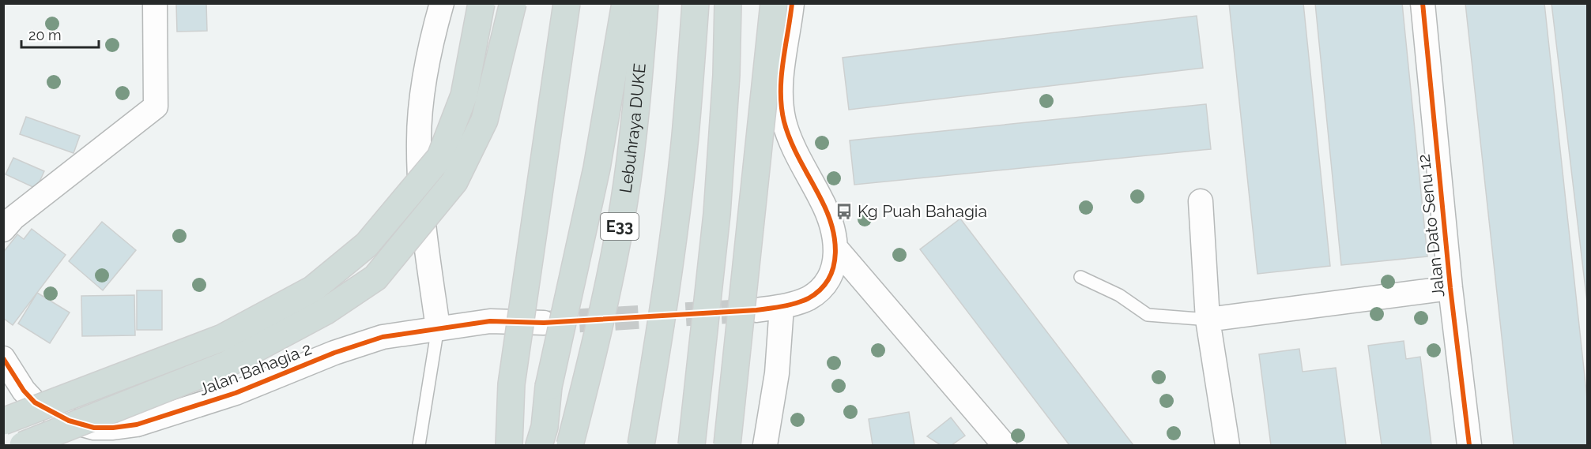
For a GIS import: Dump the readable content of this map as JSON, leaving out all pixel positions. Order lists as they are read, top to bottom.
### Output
{
  "streets": {
    "highway": ["Lebuhraya DUKE", "E33"],
    "street": ["Jalan Dato Senu 12", "Jalan Bahagia 2"]
  },
  "places": {
    "bus stop": ["Kg Puah Bahagia"]
  },
  "scale_bar": "20 m"
}
